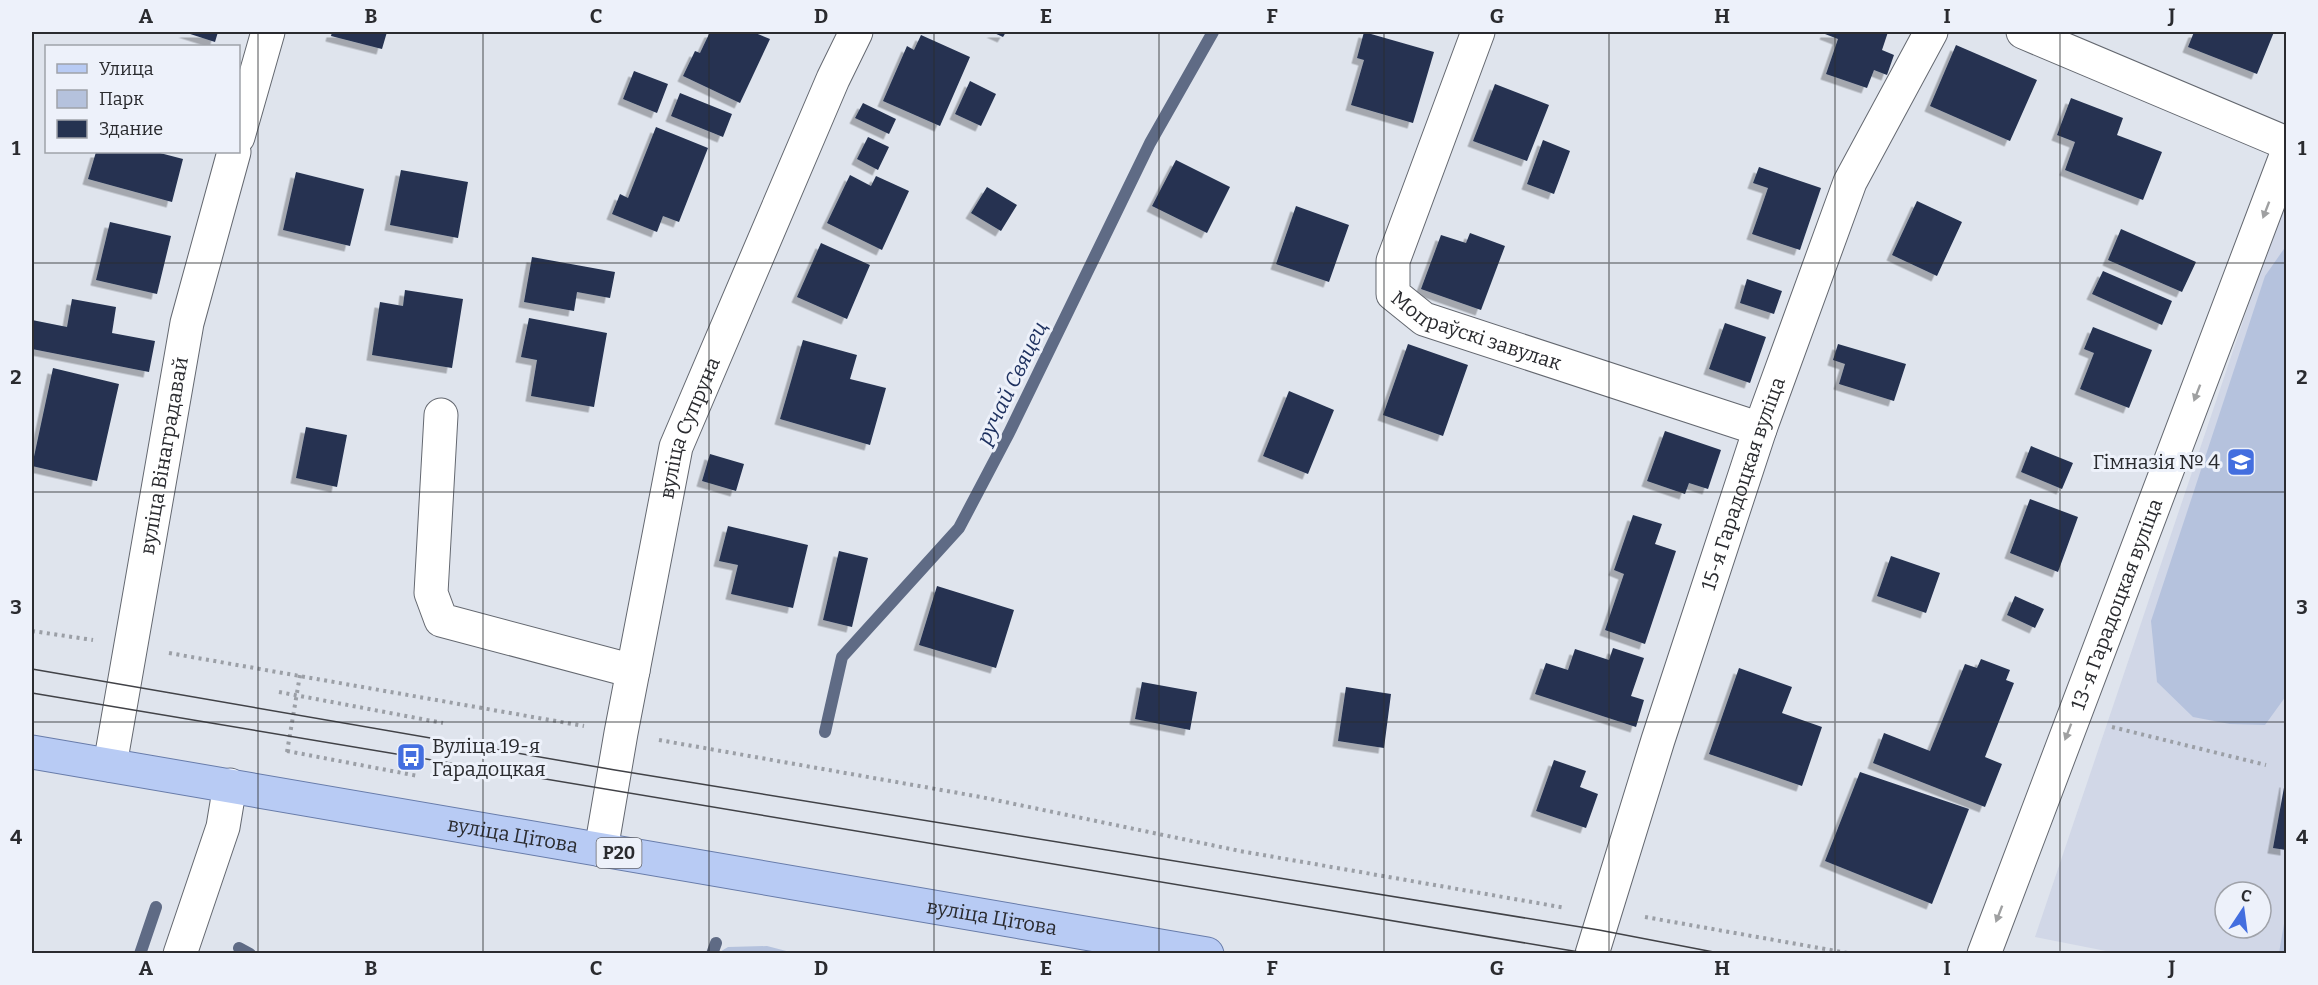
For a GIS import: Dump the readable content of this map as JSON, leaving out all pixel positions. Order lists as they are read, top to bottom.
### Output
{
  "streets": {
    "main road": ["вуліца Цітова", "Р20"],
    "street": [
      "Мопраўскі завулак",
      "вуліца Супруна",
      "вуліца Вінаградавай",
      "15-я Гарадоцкая вуліца",
      "13-я Гарадоцкая вуліца"
    ]
  },
  "crossings": [
    ["Мопраўскі завулак", "15-я Гарадоцкая вуліца"],
    ["вуліца Супруна", "вуліца Цітова"],
    ["вуліца Вінаградавай", "вуліца Цітова"]
  ],
  "one_way": ["13-я Гарадоцкая вуліца"],
  "water": ["ручай Свяцец"],
  "places": {
    "school or university": ["Гімназія № 4"],
    "bus stop": ["Вуліца 19-я Гарадоцкая"]
  },
  "legend": ["Улица", "Парк", "Здание"],
  "north": "top",
  "grid": {
    "columns": [
      "A",
      "B",
      "C",
      "D",
      "E",
      "F",
      "G",
      "H",
      "I",
      "J"
    ],
    "rows": [
      "1",
      "2",
      "3",
      "4"
    ]
  }
}
